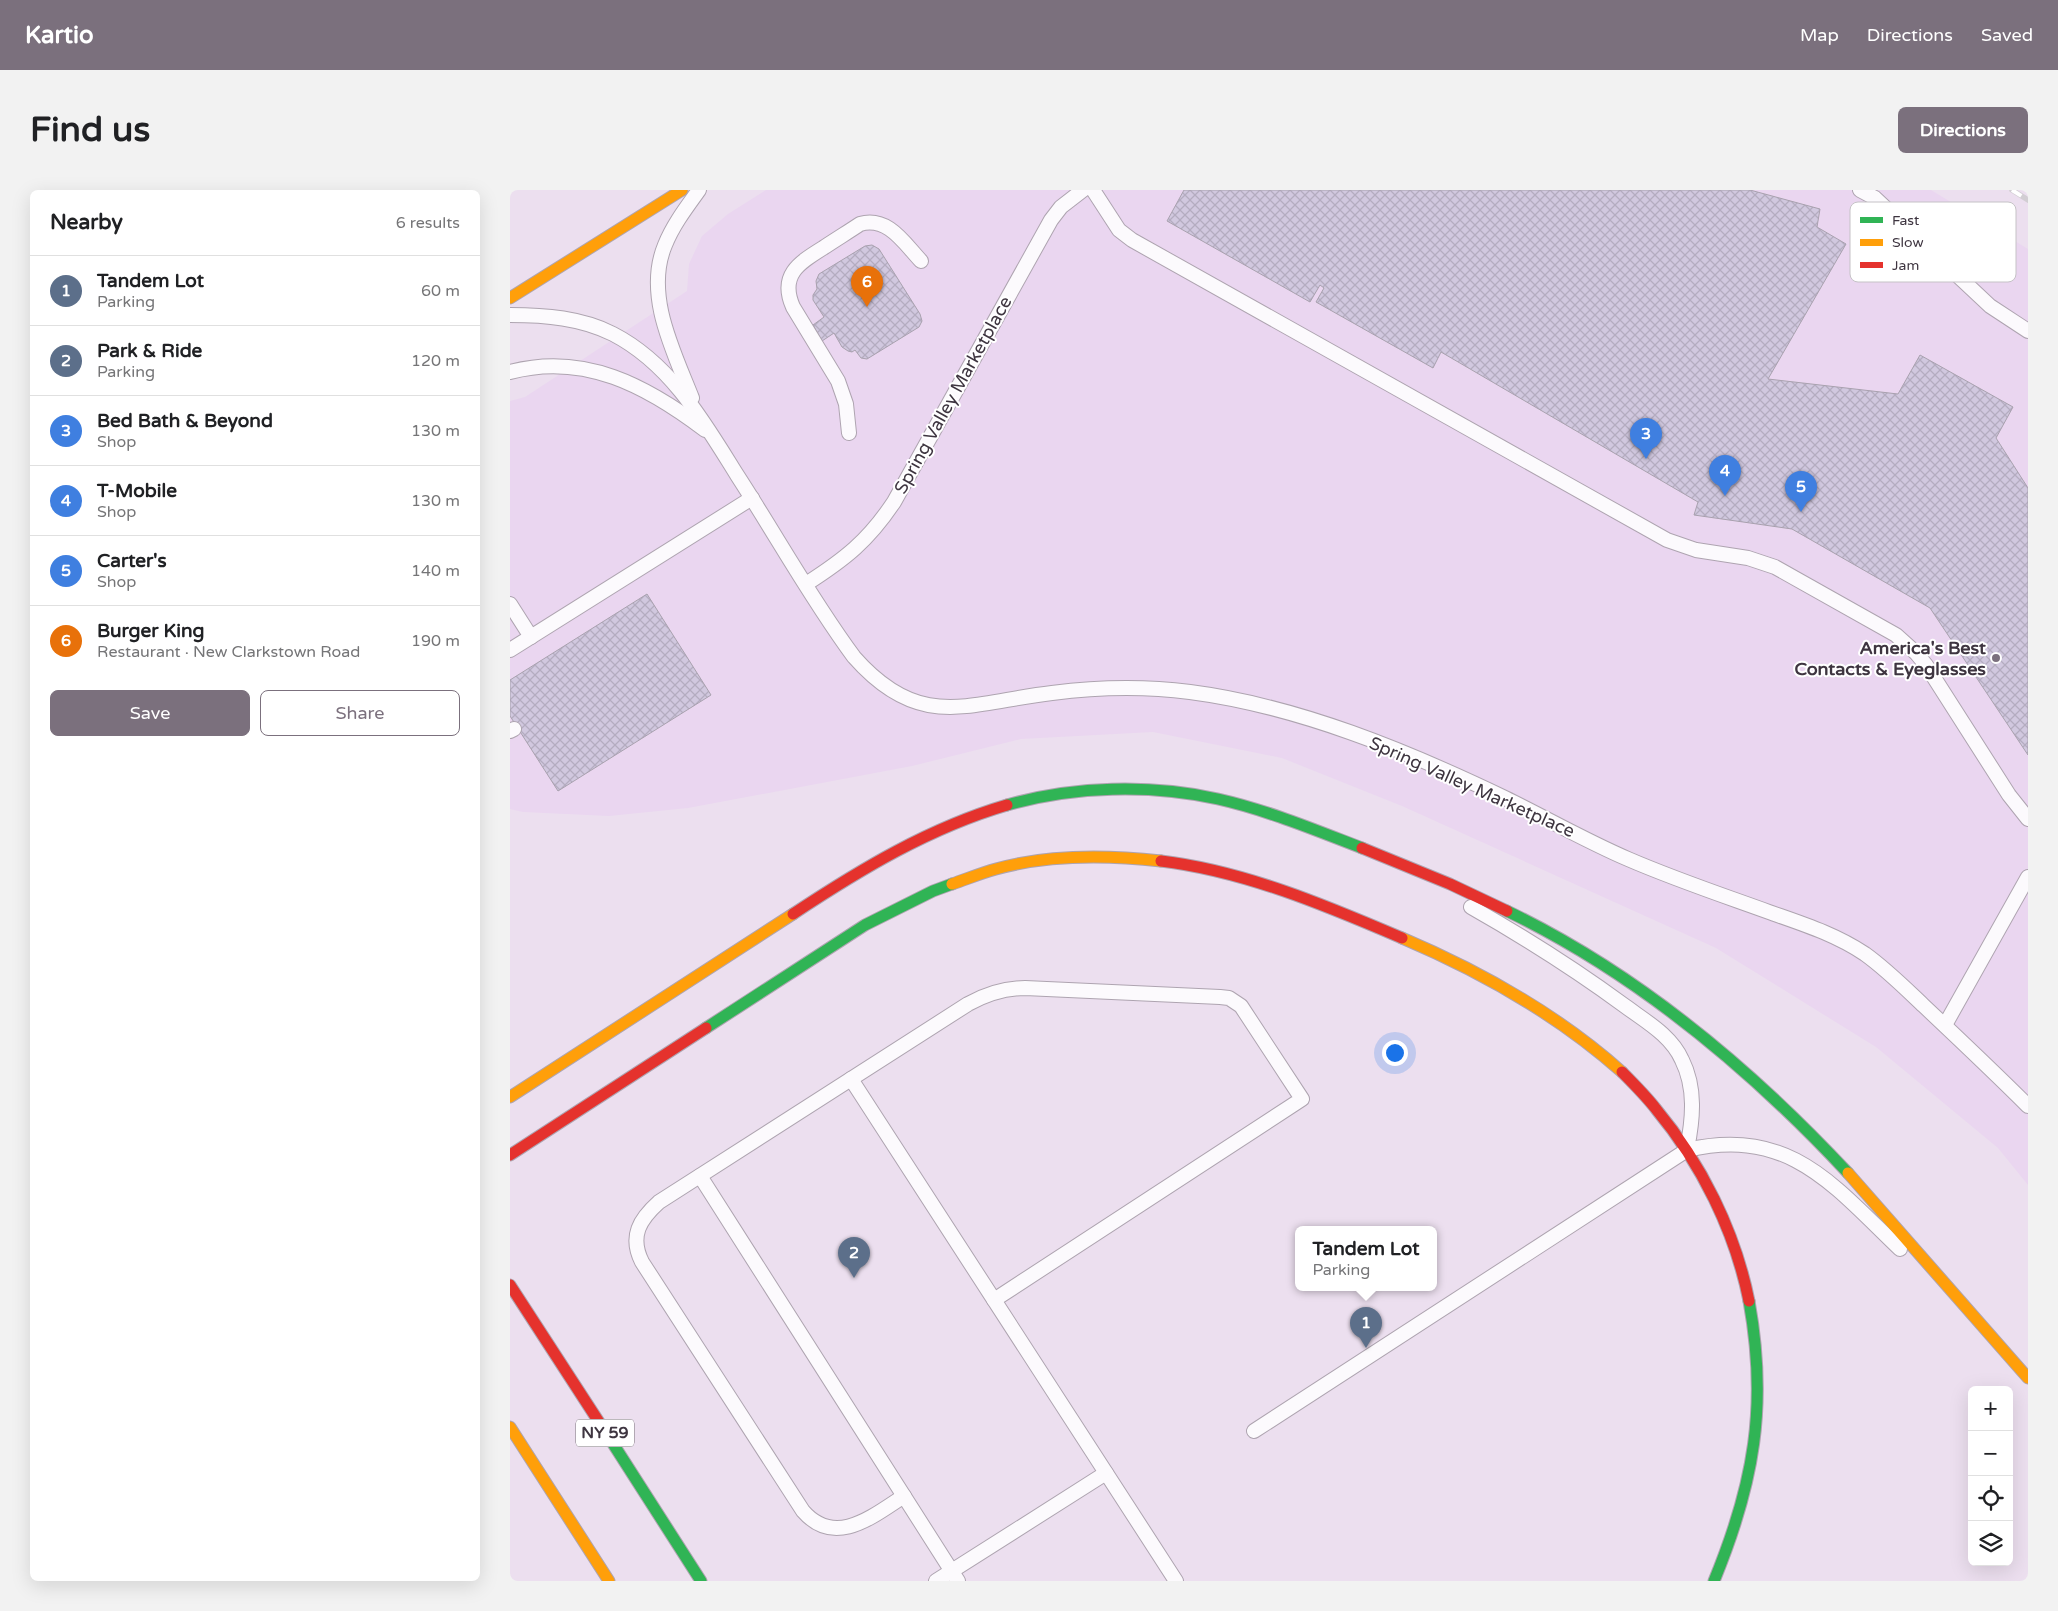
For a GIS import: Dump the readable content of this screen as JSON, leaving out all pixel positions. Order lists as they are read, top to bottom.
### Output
{
  "streets": {
    "main road": ["NY 59"],
    "lane": ["Spring Valley Marketplace"]
  },
  "places": ["America's Best Contacts & Eyeglasses"],
  "legend": ["Fast", "Slow", "Jam"],
  "page": {
    "header": "Kartio",
    "nav": ["Map", "Directions", "Saved"],
    "buttons": [
      "Directions",
      ["Save", "Share"]
    ],
    "title": "Find us",
    "heading": ["Nearby", "6 results"],
    "list": [
      {
        "mark": "1",
        "name": "Tandem Lot",
        "note": "Parking",
        "value": "60 m"
      },
      {
        "mark": "2",
        "name": "Park & Ride",
        "note": "Parking",
        "value": "120 m"
      },
      {
        "mark": "3",
        "name": "Bed Bath & Beyond",
        "note": "Shop",
        "value": "130 m"
      },
      {
        "mark": "4",
        "name": "T-Mobile",
        "note": "Shop",
        "value": "130 m"
      },
      {
        "mark": "5",
        "name": "Carter's",
        "note": "Shop",
        "value": "140 m"
      },
      {
        "mark": "6",
        "name": "Burger King",
        "note": "Restaurant · New Clarkstown Road",
        "value": "190 m"
      }
    ],
    "pins": [
      "6",
      "3",
      "4",
      "5",
      "2",
      "1"
    ],
    "popup": ["Tandem Lot", "Parking"],
    "map_buttons": ["+", "−"]
  }
}
